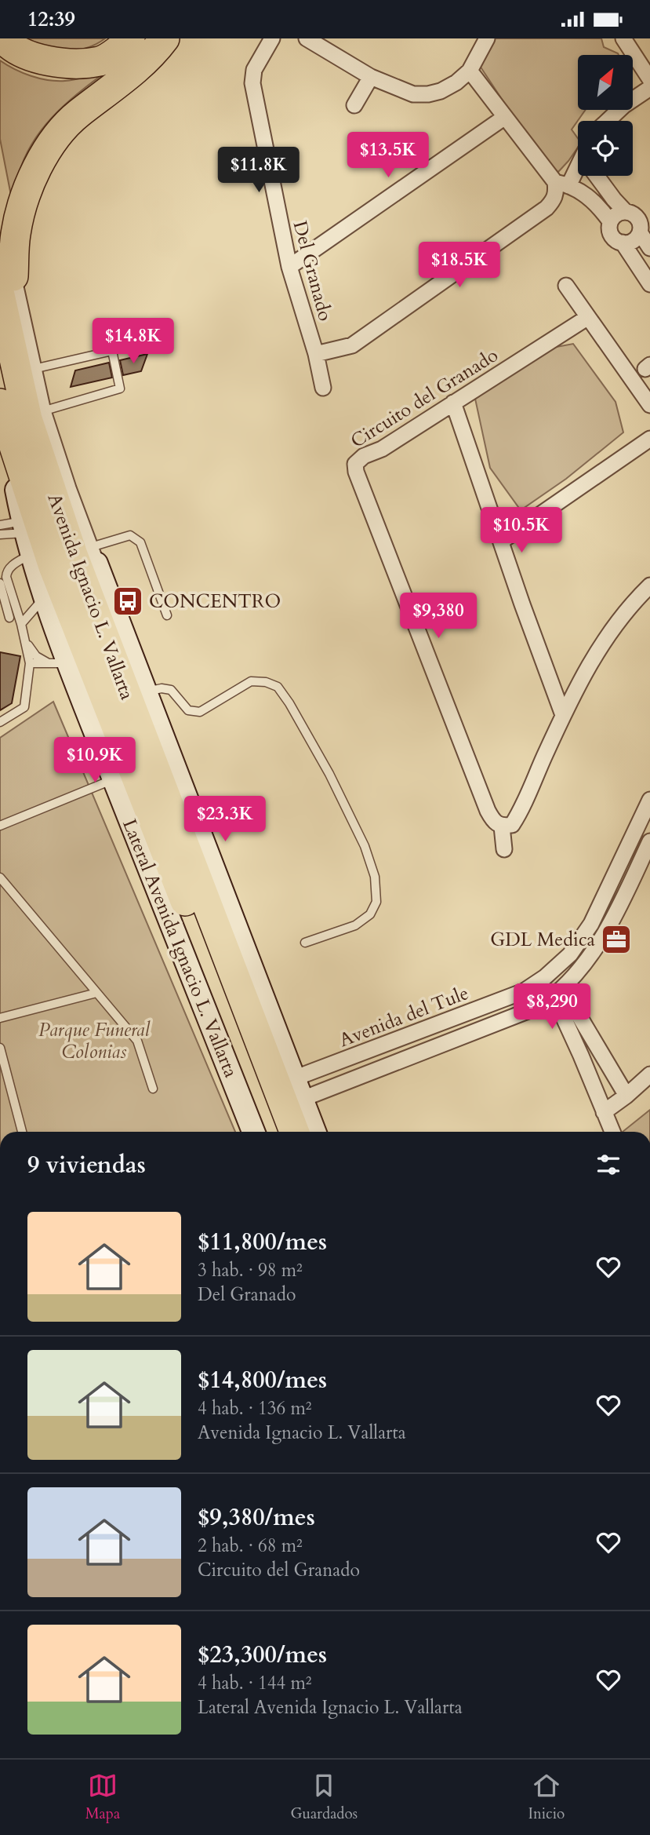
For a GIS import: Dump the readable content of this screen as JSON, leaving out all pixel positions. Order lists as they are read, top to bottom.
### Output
{
  "streets": {
    "highway": ["Avenida Ignacio L. Vallarta"],
    "street": [
      "Del Granado",
      "Circuito del Granado",
      "Lateral Avenida Ignacio L. Vallarta",
      "Avenida del Tule"
    ]
  },
  "crossings": [
    ["Avenida Ignacio L. Vallarta", "Lateral Avenida Ignacio L. Vallarta"]
  ],
  "parks": ["Parque Funeral Colonias"],
  "places": {
    "bus stop": ["CONCENTRO"],
    "office": ["GDL Medica"]
  },
  "north": "top right",
  "page": {
    "status": "12:39",
    "price": [
      "$13.5K",
      "$11.8K",
      "$18.5K",
      "$14.8K",
      "$10.5K",
      "$9,380",
      "$10.9K",
      "$23.3K",
      "$8,290"
    ],
    "heading": "9 viviendas",
    "list": [
      {
        "name": "$11,800/mes",
        "note": "3 hab. · 98 m² · Del Granado"
      },
      {
        "name": "$14,800/mes",
        "note": "4 hab. · 136 m² · Avenida Ignacio L. Vallarta"
      },
      {
        "name": "$9,380/mes",
        "note": "2 hab. · 68 m² · Circuito del Granado"
      },
      {
        "name": "$23,300/mes",
        "note": "4 hab. · 144 m² · Lateral Avenida Ignacio L. Vallarta"
      }
    ],
    "tabs": ["Mapa", "Guardados", "Inicio"]
  }
}
